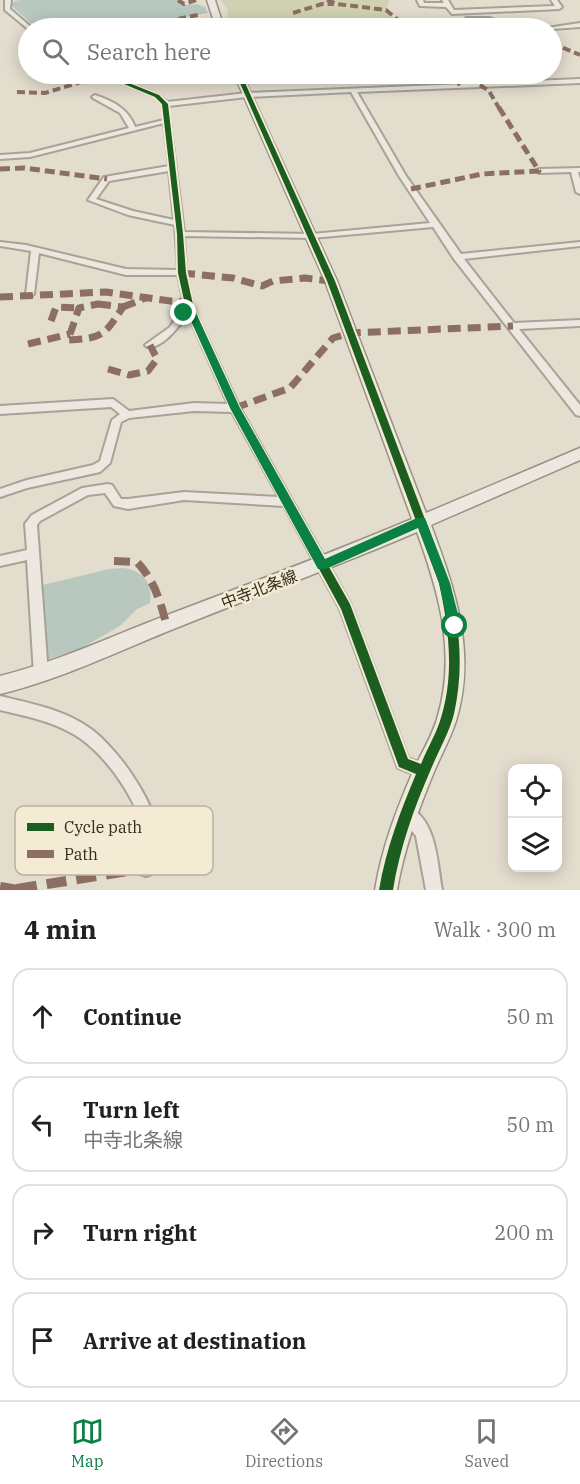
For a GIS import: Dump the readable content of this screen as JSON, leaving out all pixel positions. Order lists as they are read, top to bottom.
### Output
{
  "streets": {
    "street": ["中寺北条線"]
  },
  "legend": ["Cycle path", "Path"],
  "page": {
    "search": "Search here",
    "heading": ["4 min", "Walk · 300 m"],
    "list": [
      ["Continue", "50 m"],
      ["Turn left", "中寺北条線", "50 m"],
      ["Turn right", "200 m"],
      "Arrive at destination"
    ],
    "nav": ["Map", "Directions", "Saved"]
  }
}
